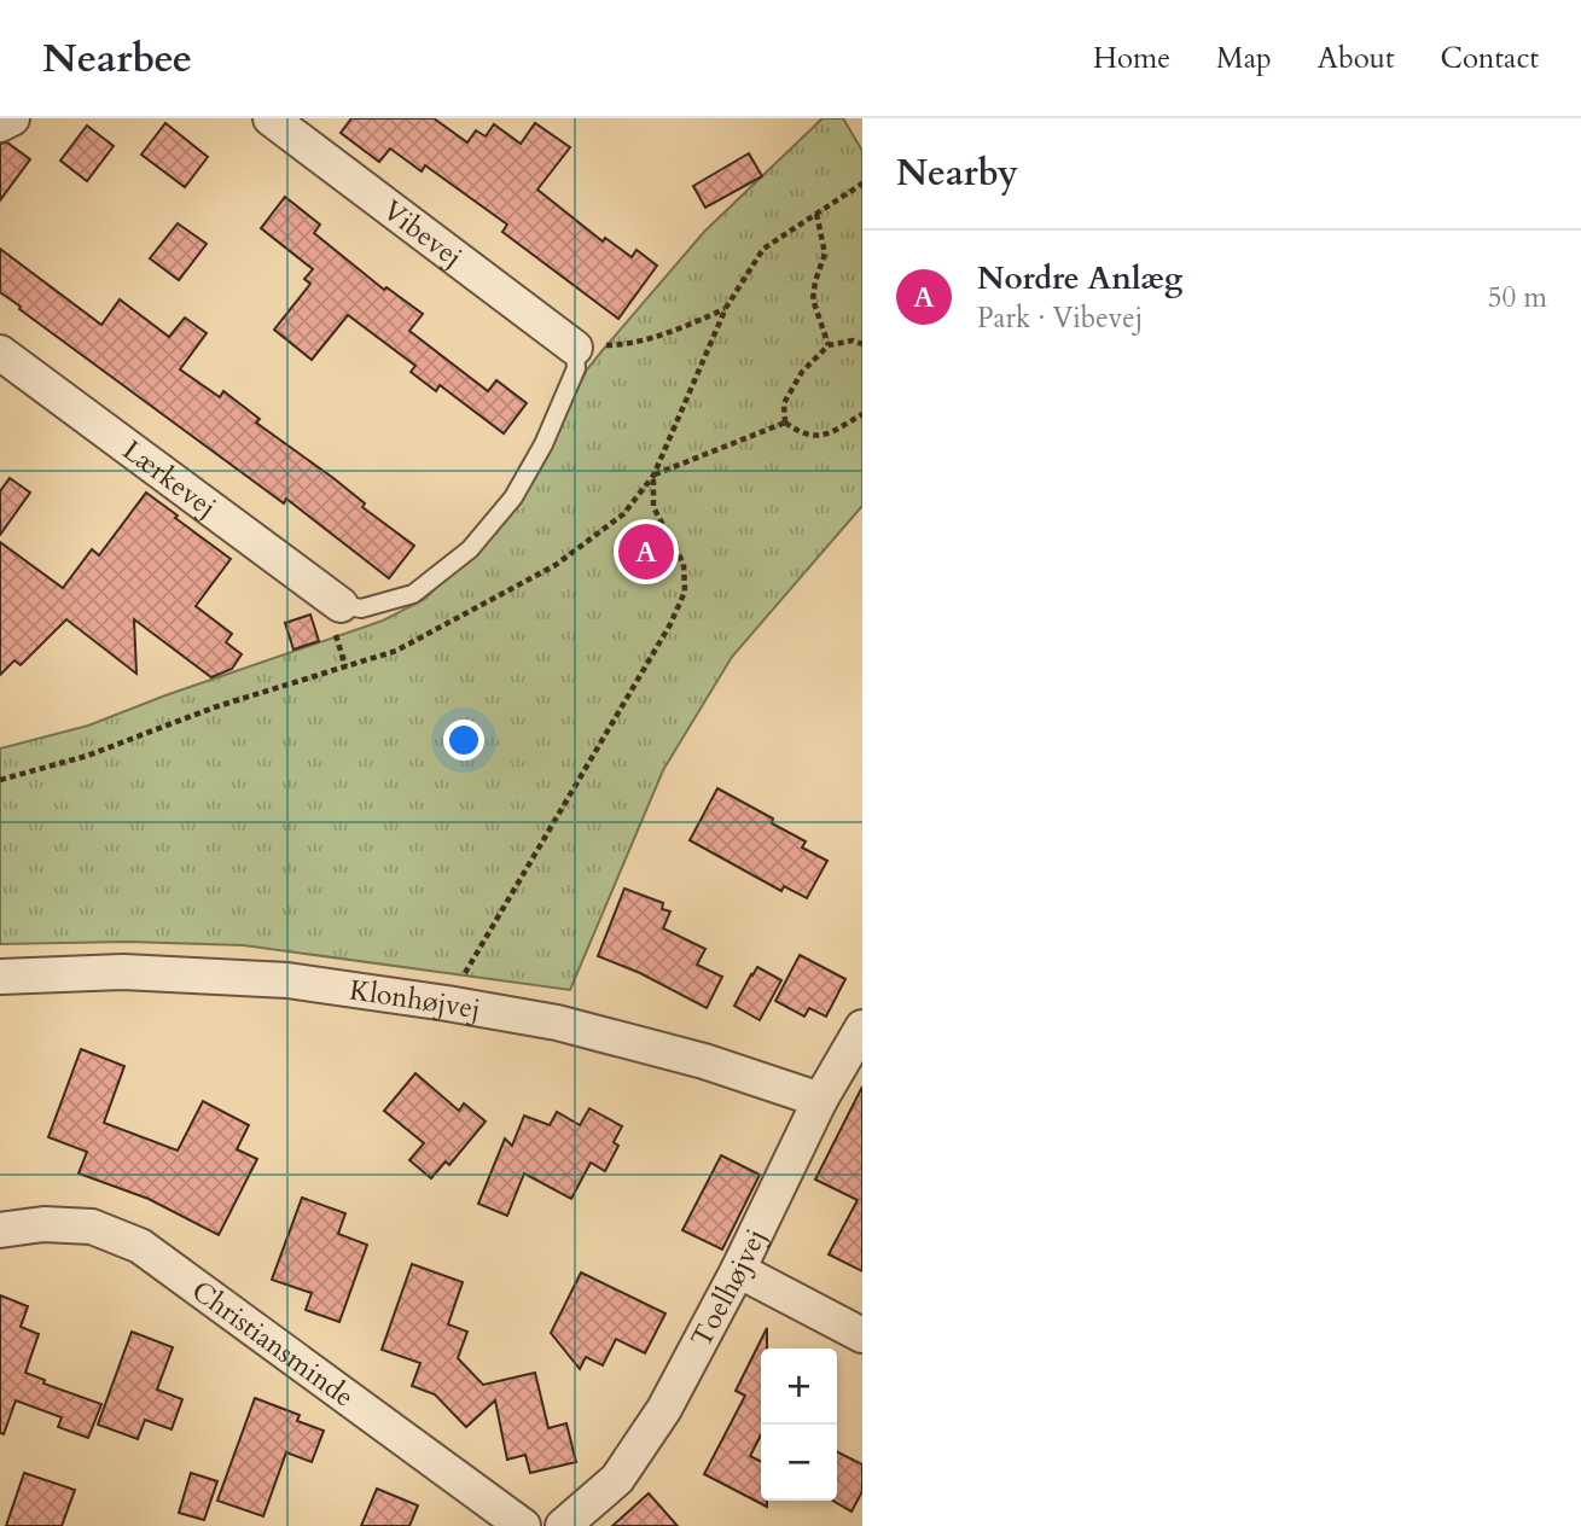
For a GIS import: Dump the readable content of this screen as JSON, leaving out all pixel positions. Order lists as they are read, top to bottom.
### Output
{
  "streets": {
    "street": [
      "Vibevej",
      "Lærkevej",
      "Klonhøjvej",
      "Toelhøjvej",
      "Christiansminde"
    ]
  },
  "crossings": [
    ["Klonhøjvej", "Toelhøjvej"]
  ],
  "page": {
    "header": "Nearbee",
    "nav": [
      "Home",
      "Map",
      "About",
      "Contact"
    ],
    "heading": "Nearby",
    "list": [
      {
        "mark": "A",
        "name": "Nordre Anlæg",
        "note": "Park · Vibevej",
        "value": "50 m"
      }
    ],
    "pins": "A",
    "map_buttons": ["+", "−"]
  }
}
